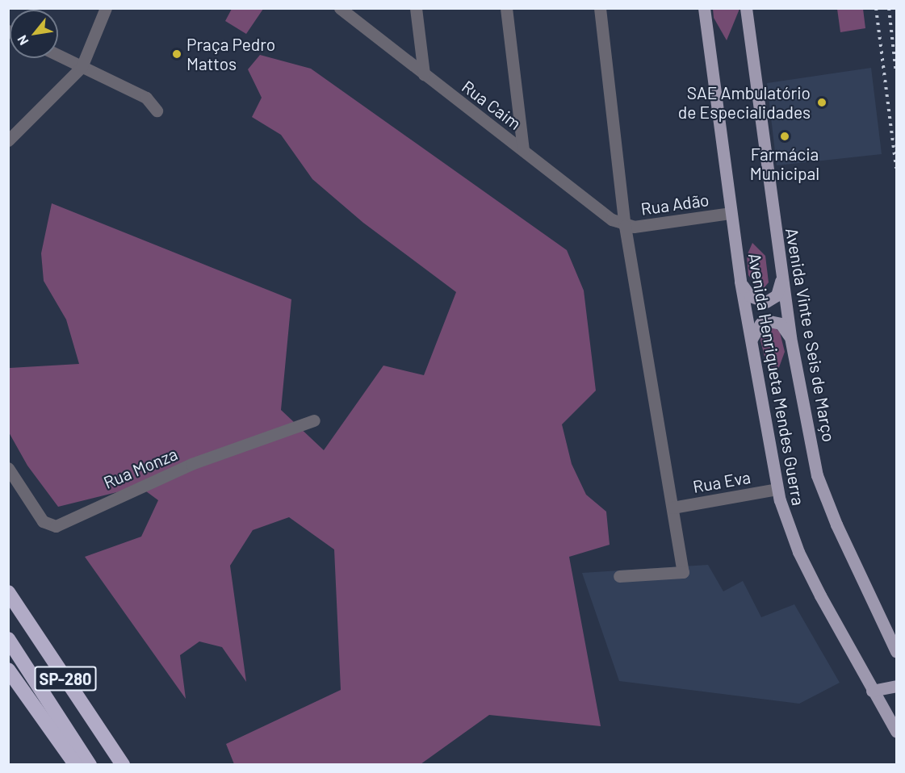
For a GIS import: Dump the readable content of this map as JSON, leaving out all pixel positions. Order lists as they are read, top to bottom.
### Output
{
  "streets": {
    "highway": ["SP-280"],
    "main road": ["Avenida Vinte e Seis de Março", "Avenida Henriqueta Mendes Guerra"],
    "street": [
      "Rua Caim",
      "Rua Adão",
      "Rua Monza",
      "Rua Eva"
    ]
  },
  "crossings": [
    ["Rua Caim", "Rua Adão"],
    ["Rua Adão", "Avenida Henriqueta Mendes Guerra"],
    ["Avenida Henriqueta Mendes Guerra", "Rua Eva"]
  ],
  "places": ["Praça Pedro Mattos", "SAE Ambulatório de Especialidades", "Farmácia Municipal"],
  "north": "bottom left"
}
